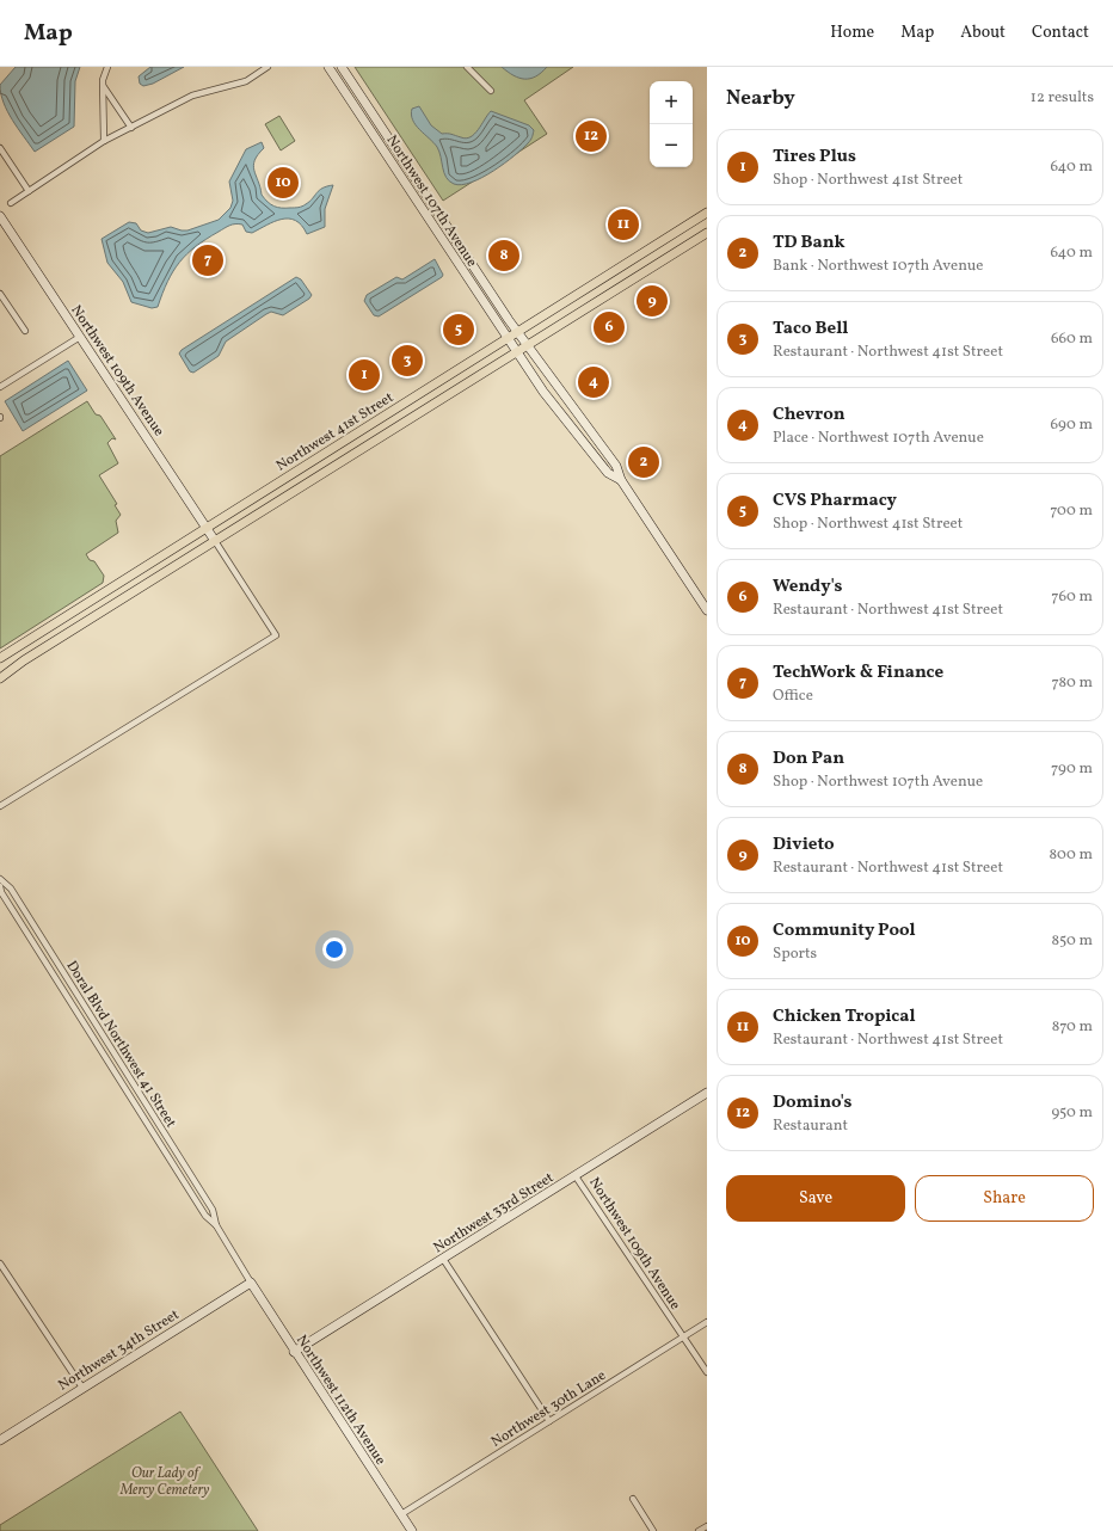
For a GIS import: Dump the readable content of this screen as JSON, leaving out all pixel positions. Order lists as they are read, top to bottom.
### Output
{
  "streets": {
    "main road": ["Northwest 41st Street"],
    "street": [
      "Northwest 107th Avenue",
      "Northwest 109th Avenue",
      "Doral Blvd Northwest 41 Street",
      "Northwest 33rd Street",
      "Northwest 34th Street",
      "Northwest 112th Avenue",
      "Northwest 30th Lane"
    ]
  },
  "crossings": [
    ["Northwest 107th Avenue", "Northwest 41st Street"],
    ["Northwest 109th Avenue", "Northwest 41st Street"],
    ["Northwest 109th Avenue", "Northwest 33rd Street"],
    ["Northwest 109th Avenue", "Northwest 30th Lane"],
    ["Doral Blvd Northwest 41 Street", "Northwest 34th Street"],
    ["Doral Blvd Northwest 41 Street", "Northwest 112th Avenue"],
    ["Northwest 33rd Street", "Northwest 112th Avenue"],
    ["Northwest 34th Street", "Northwest 112th Avenue"],
    ["Northwest 112th Avenue", "Northwest 30th Lane"]
  ],
  "parks": ["Our Lady of Mercy Cemetery"],
  "page": {
    "header": "Map",
    "nav": [
      "Home",
      "Map",
      "About",
      "Contact"
    ],
    "heading": ["Nearby", "12 results"],
    "map_buttons": ["+", "−"],
    "pins": [
      "12",
      "10",
      "11",
      "8",
      "7",
      "9",
      "6",
      "5",
      "3",
      "1",
      "4",
      "2"
    ],
    "list": [
      {
        "mark": "1",
        "name": "Tires Plus",
        "note": "Shop · Northwest 41st Street",
        "value": "640 m"
      },
      {
        "mark": "2",
        "name": "TD Bank",
        "note": "Bank · Northwest 107th Avenue",
        "value": "640 m"
      },
      {
        "mark": "3",
        "name": "Taco Bell",
        "note": "Restaurant · Northwest 41st Street",
        "value": "660 m"
      },
      {
        "mark": "4",
        "name": "Chevron",
        "note": "Place · Northwest 107th Avenue",
        "value": "690 m"
      },
      {
        "mark": "5",
        "name": "CVS Pharmacy",
        "note": "Shop · Northwest 41st Street",
        "value": "700 m"
      },
      {
        "mark": "6",
        "name": "Wendy's",
        "note": "Restaurant · Northwest 41st Street",
        "value": "760 m"
      },
      {
        "mark": "7",
        "name": "TechWork & Finance",
        "note": "Office",
        "value": "780 m"
      },
      {
        "mark": "8",
        "name": "Don Pan",
        "note": "Shop · Northwest 107th Avenue",
        "value": "790 m"
      },
      {
        "mark": "9",
        "name": "Divieto",
        "note": "Restaurant · Northwest 41st Street",
        "value": "800 m"
      },
      {
        "mark": "10",
        "name": "Community Pool",
        "note": "Sports",
        "value": "850 m"
      },
      {
        "mark": "11",
        "name": "Chicken Tropical",
        "note": "Restaurant · Northwest 41st Street",
        "value": "870 m"
      },
      {
        "mark": "12",
        "name": "Domino's",
        "note": "Restaurant",
        "value": "950 m"
      }
    ],
    "buttons": ["Save", "Share"]
  }
}
